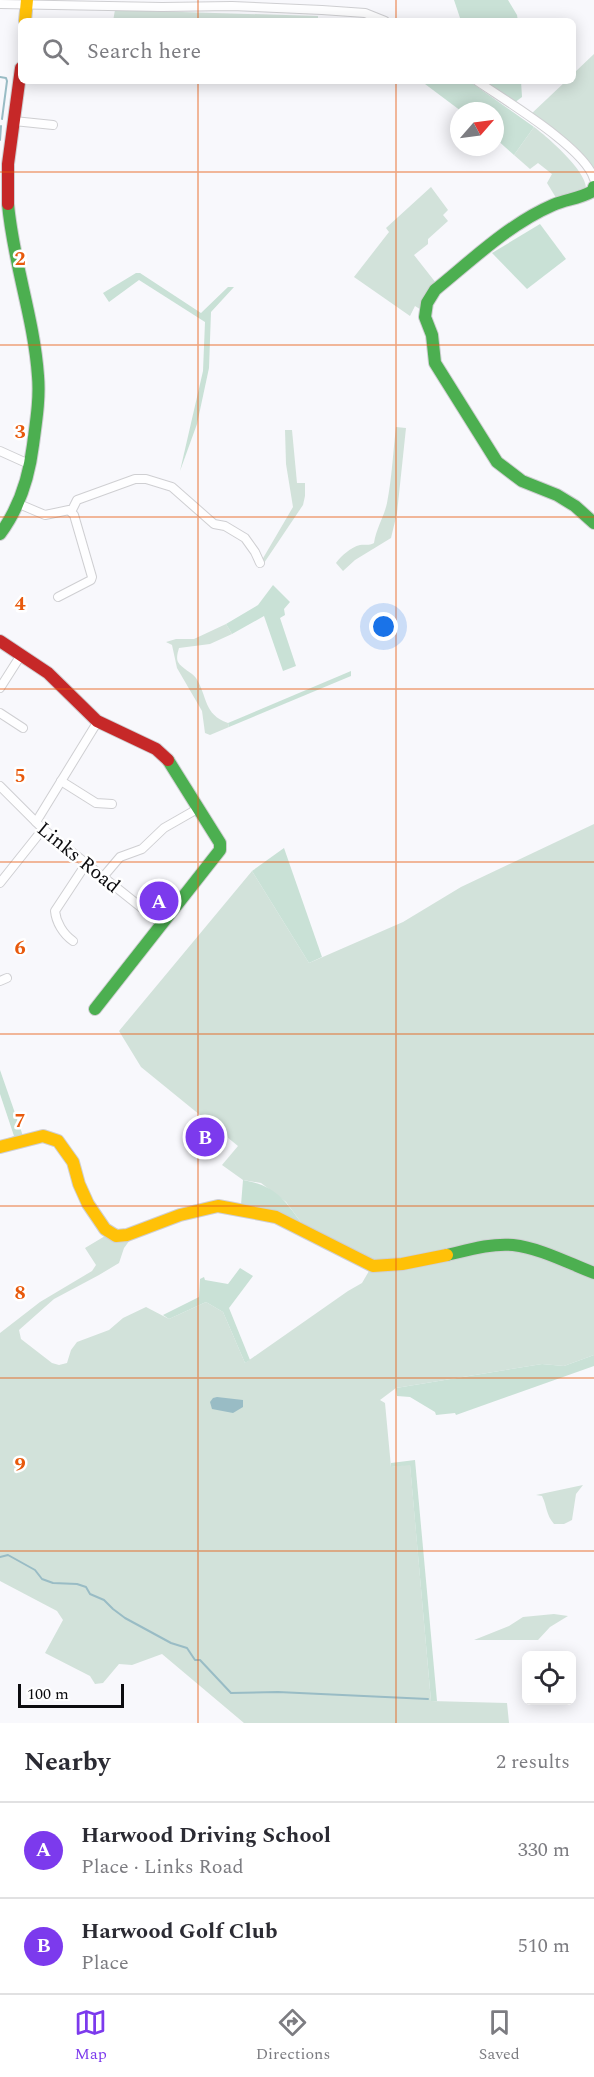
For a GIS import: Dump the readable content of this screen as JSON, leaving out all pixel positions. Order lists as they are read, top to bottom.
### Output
{
  "streets": {
    "street": ["Links Road"]
  },
  "scale_bar": "100 m",
  "north": "top right",
  "page": {
    "search": "Search here",
    "pins": ["A", "B"],
    "scale": "100 m",
    "heading": ["Nearby", "2 results"],
    "list": [
      {
        "mark": "A",
        "name": "Harwood Driving School",
        "note": "Place · Links Road",
        "value": "330 m"
      },
      {
        "mark": "B",
        "name": "Harwood Golf Club",
        "note": "Place",
        "value": "510 m"
      }
    ],
    "nav": ["Map", "Directions", "Saved"]
  },
  "grid": {
    "rows": [
      "2",
      "3",
      "4",
      "5",
      "6",
      "7",
      "8",
      "9"
    ]
  }
}
